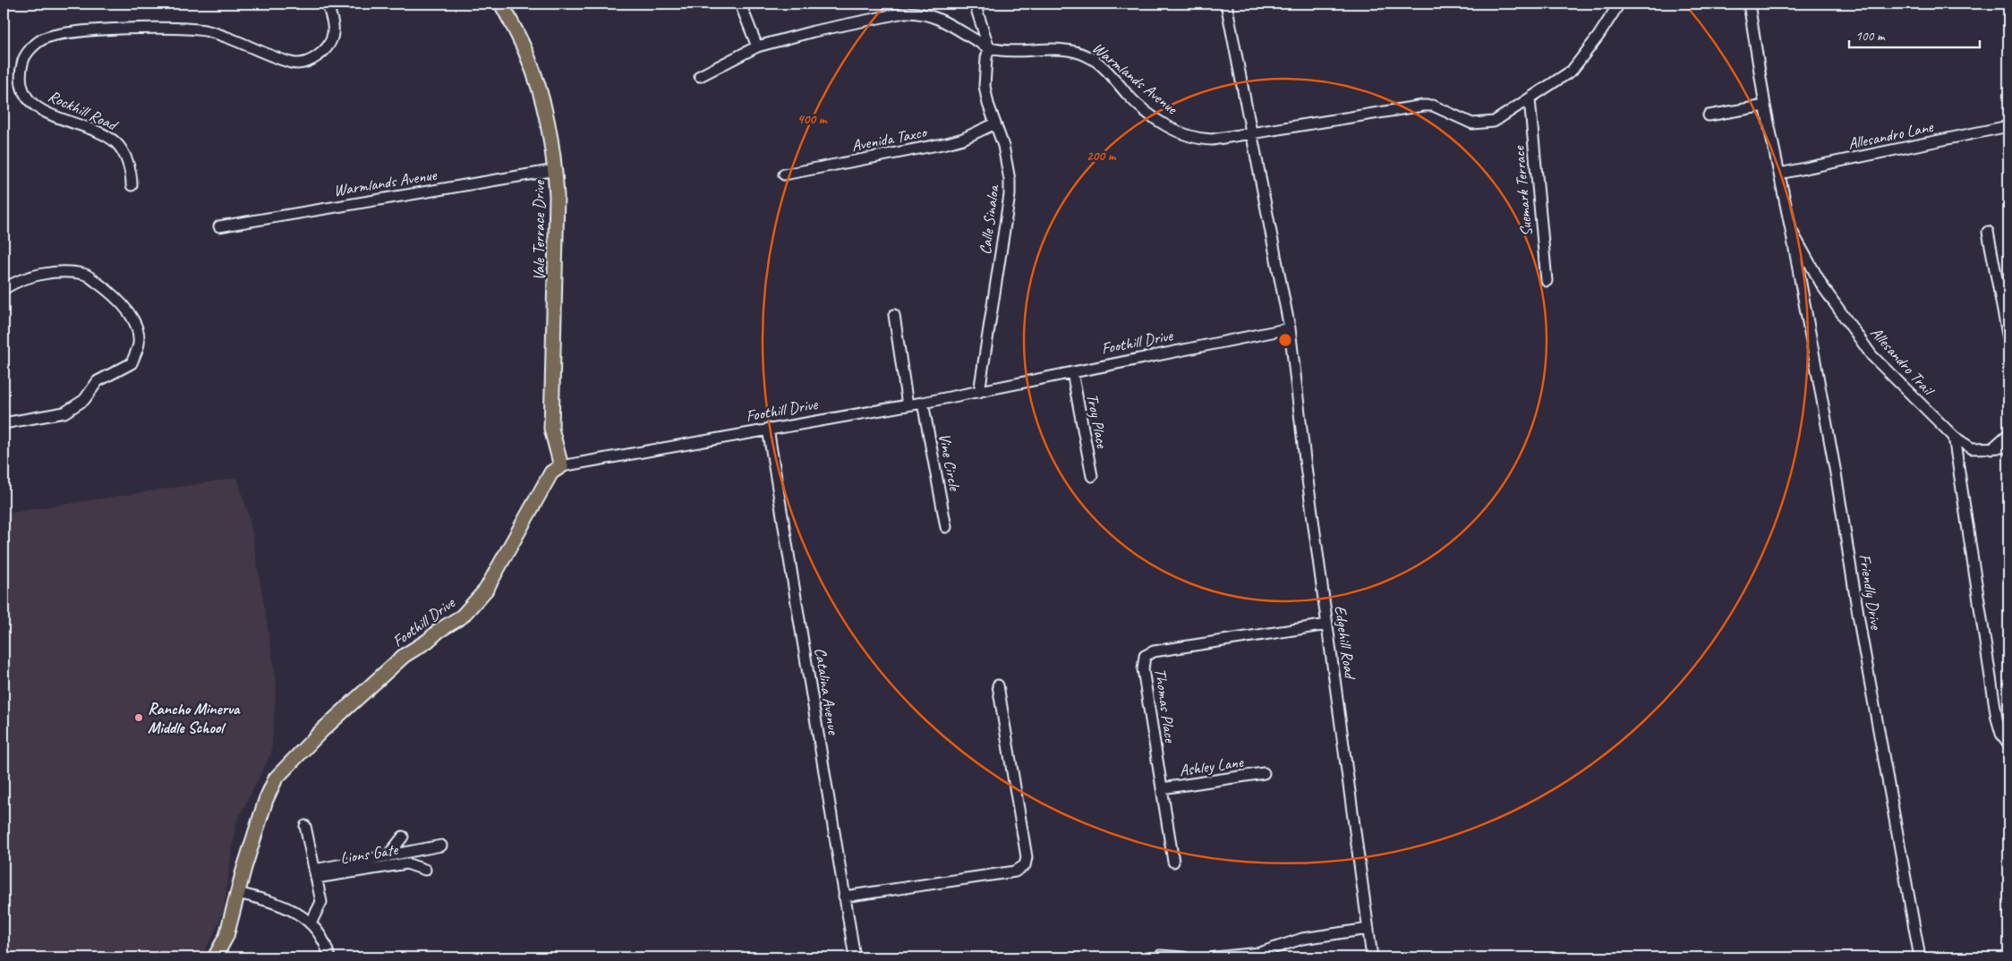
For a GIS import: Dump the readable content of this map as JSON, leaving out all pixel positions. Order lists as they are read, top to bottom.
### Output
{
  "streets": {
    "main road": ["Vale Terrace Drive", "Foothill Drive"],
    "street": [
      "Warmlands Avenue",
      "Rockhill Road",
      "Allesandro Lane",
      "Avenida Taxco",
      "Suemark Terrace",
      "Calle Sinaloa",
      "Allesandro Trail",
      "Troy Place",
      "Vine Circle",
      "Friendly Drive",
      "Edgehill Road",
      "Catalina Avenue",
      "Thomas Place",
      "Ashley Lane",
      "Lions Gate"
    ]
  },
  "crossings": [
    ["Warmlands Avenue", "Suemark Terrace"],
    ["Warmlands Avenue", "Calle Sinaloa"],
    ["Warmlands Avenue", "Vale Terrace Drive"],
    ["Allesandro Lane", "Allesandro Trail"],
    ["Avenida Taxco", "Calle Sinaloa"],
    ["Calle Sinaloa", "Foothill Drive"],
    ["Vale Terrace Drive", "Foothill Drive"],
    ["Foothill Drive", "Troy Place"],
    ["Foothill Drive", "Vine Circle"],
    ["Foothill Drive", "Edgehill Road"],
    ["Foothill Drive", "Catalina Avenue"],
    ["Allesandro Trail", "Friendly Drive"],
    ["Edgehill Road", "Thomas Place"],
    ["Thomas Place", "Ashley Lane"]
  ],
  "places": ["Rancho Minerva Middle School"],
  "scale_bar": "100 m",
  "rings": ["400 m", "200 m"]
}
